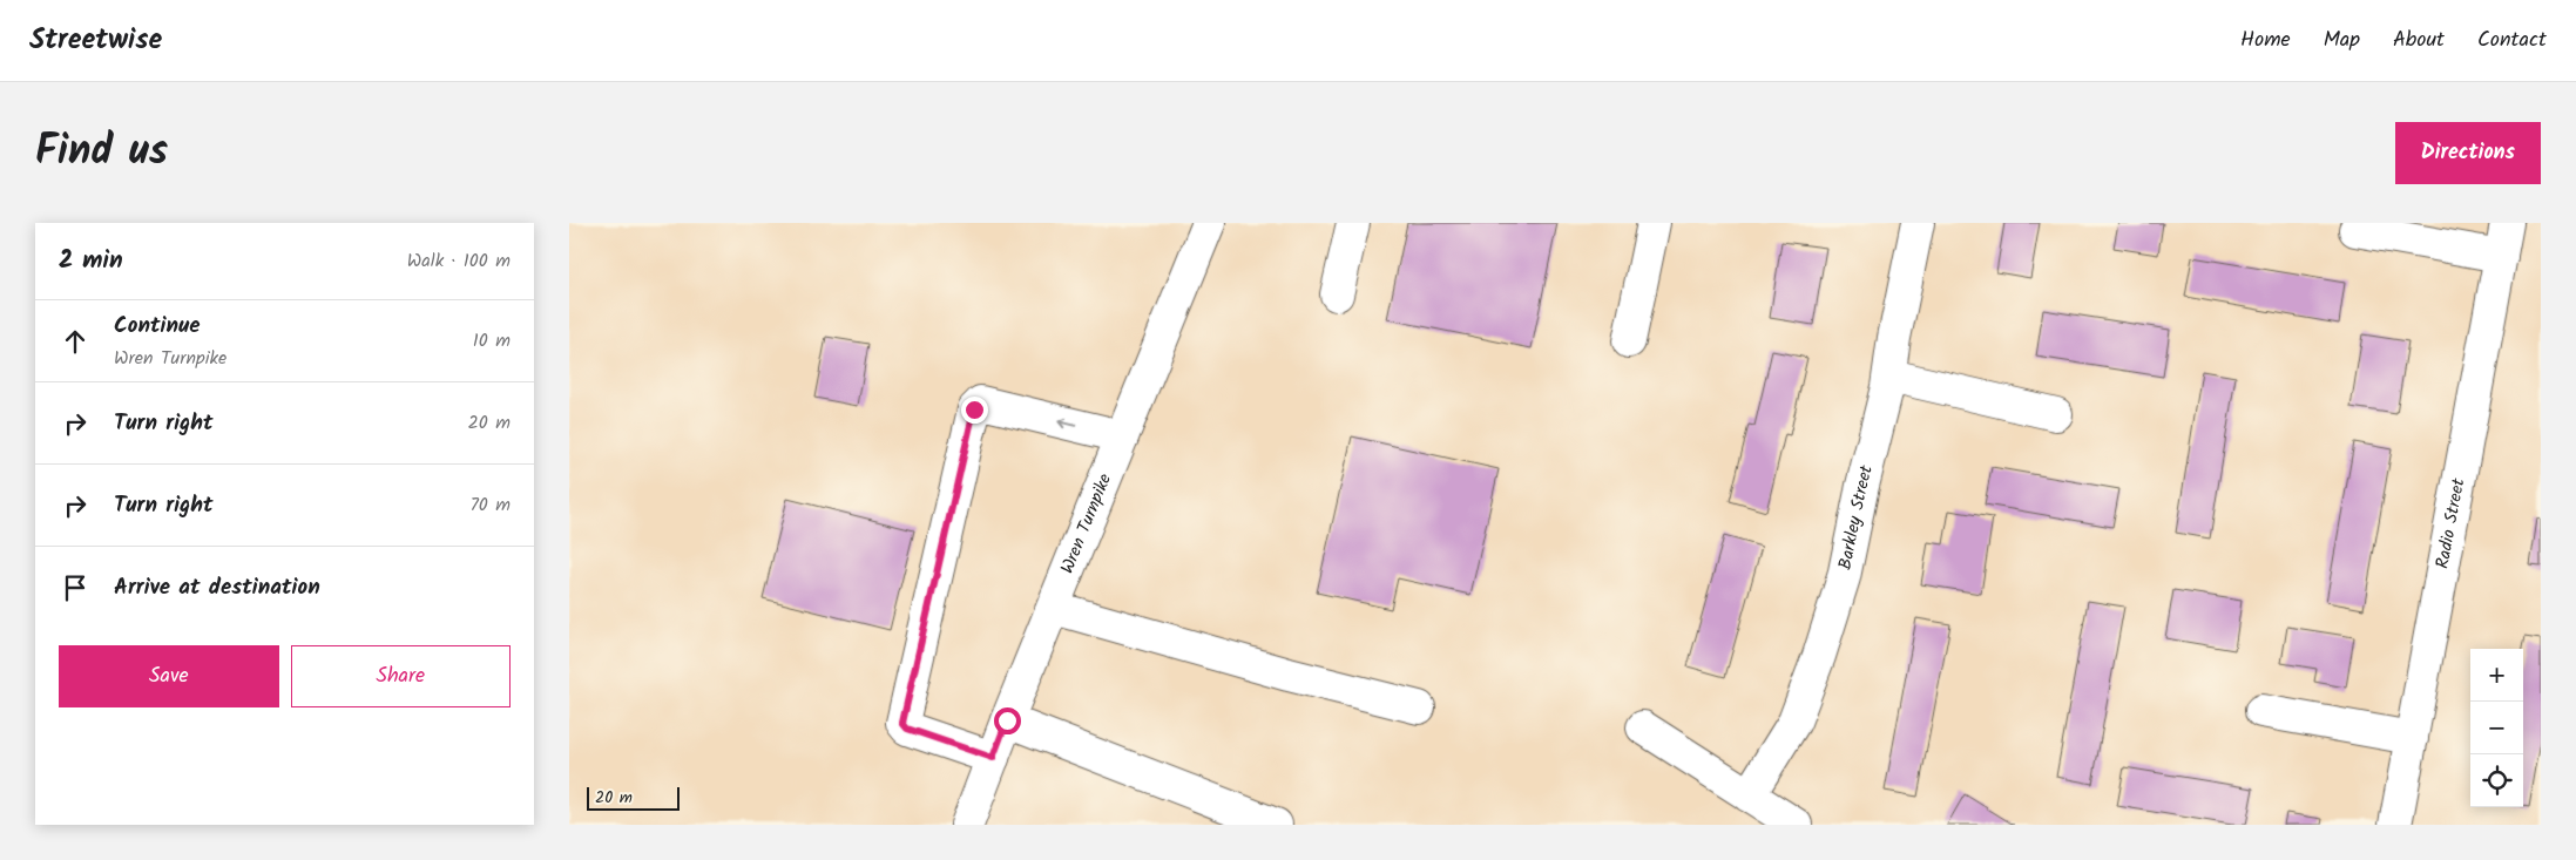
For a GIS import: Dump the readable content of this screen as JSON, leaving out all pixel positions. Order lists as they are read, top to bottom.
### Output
{
  "streets": {
    "street": ["Barkley Street", "Wren Turnpike", "Radio Street"]
  },
  "scale_bar": "20 m",
  "page": {
    "header": "Streetwise",
    "nav": [
      "Home",
      "Map",
      "About",
      "Contact"
    ],
    "title": "Find us",
    "buttons": [
      "Directions",
      ["Save", "Share"]
    ],
    "heading": ["2 min", "Walk · 100 m"],
    "list": [
      ["Continue", "Wren Turnpike", "10 m"],
      ["Turn right", "20 m"],
      ["Turn right", "70 m"],
      "Arrive at destination"
    ],
    "map_buttons": ["+", "−"],
    "scale": "20 m"
  }
}
